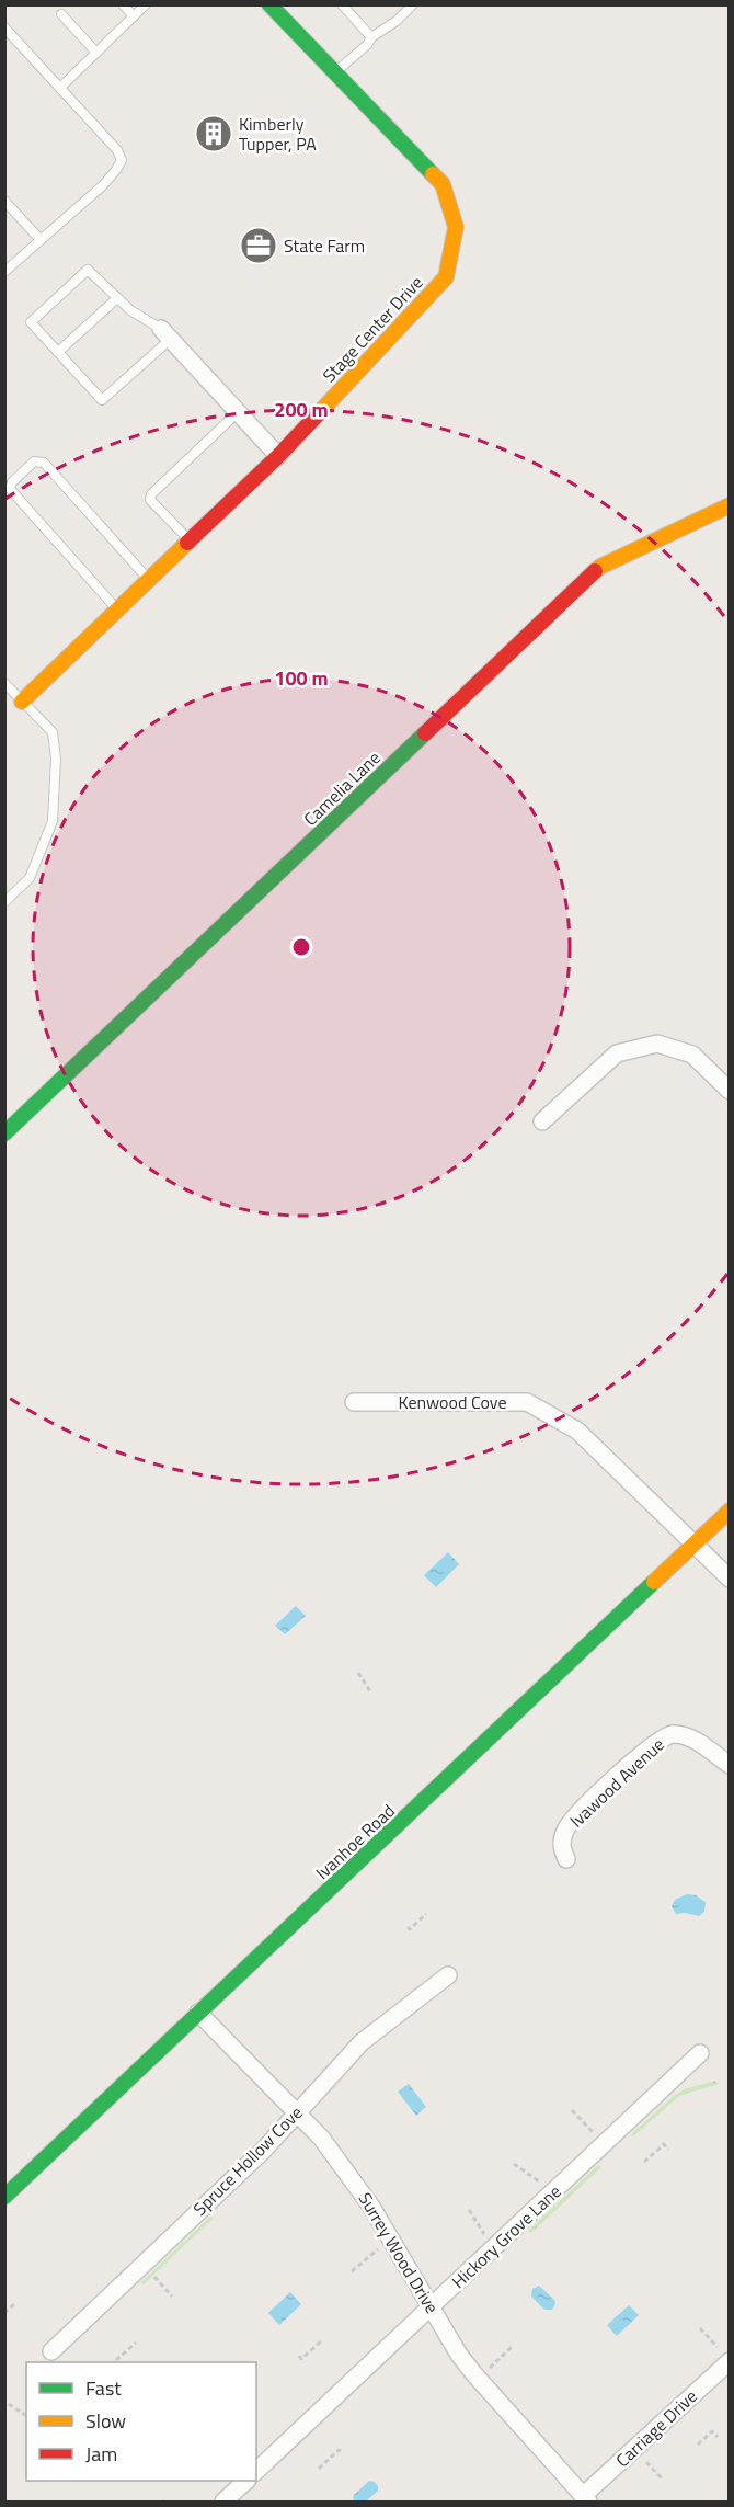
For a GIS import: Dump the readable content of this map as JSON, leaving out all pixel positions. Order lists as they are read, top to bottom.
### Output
{
  "streets": {
    "street": [
      "Stage Center Drive",
      "Camelia Lane",
      "Kenwood Cove",
      "Ivawood Avenue",
      "Ivanhoe Road",
      "Spruce Hollow Cove",
      "Hickory Grove Lane",
      "Surrey Wood Drive",
      "Carriage Drive"
    ]
  },
  "crossings": [
    ["Kenwood Cove", "Ivanhoe Road"],
    ["Ivanhoe Road", "Surrey Wood Drive"],
    ["Spruce Hollow Cove", "Surrey Wood Drive"],
    ["Hickory Grove Lane", "Surrey Wood Drive"],
    ["Surrey Wood Drive", "Carriage Drive"]
  ],
  "places": {
    "building": ["Kimberly Tupper, PA"],
    "office": ["State Farm"]
  },
  "legend": ["Fast", "Slow", "Jam"],
  "rings": ["200 m", "100 m"]
}
